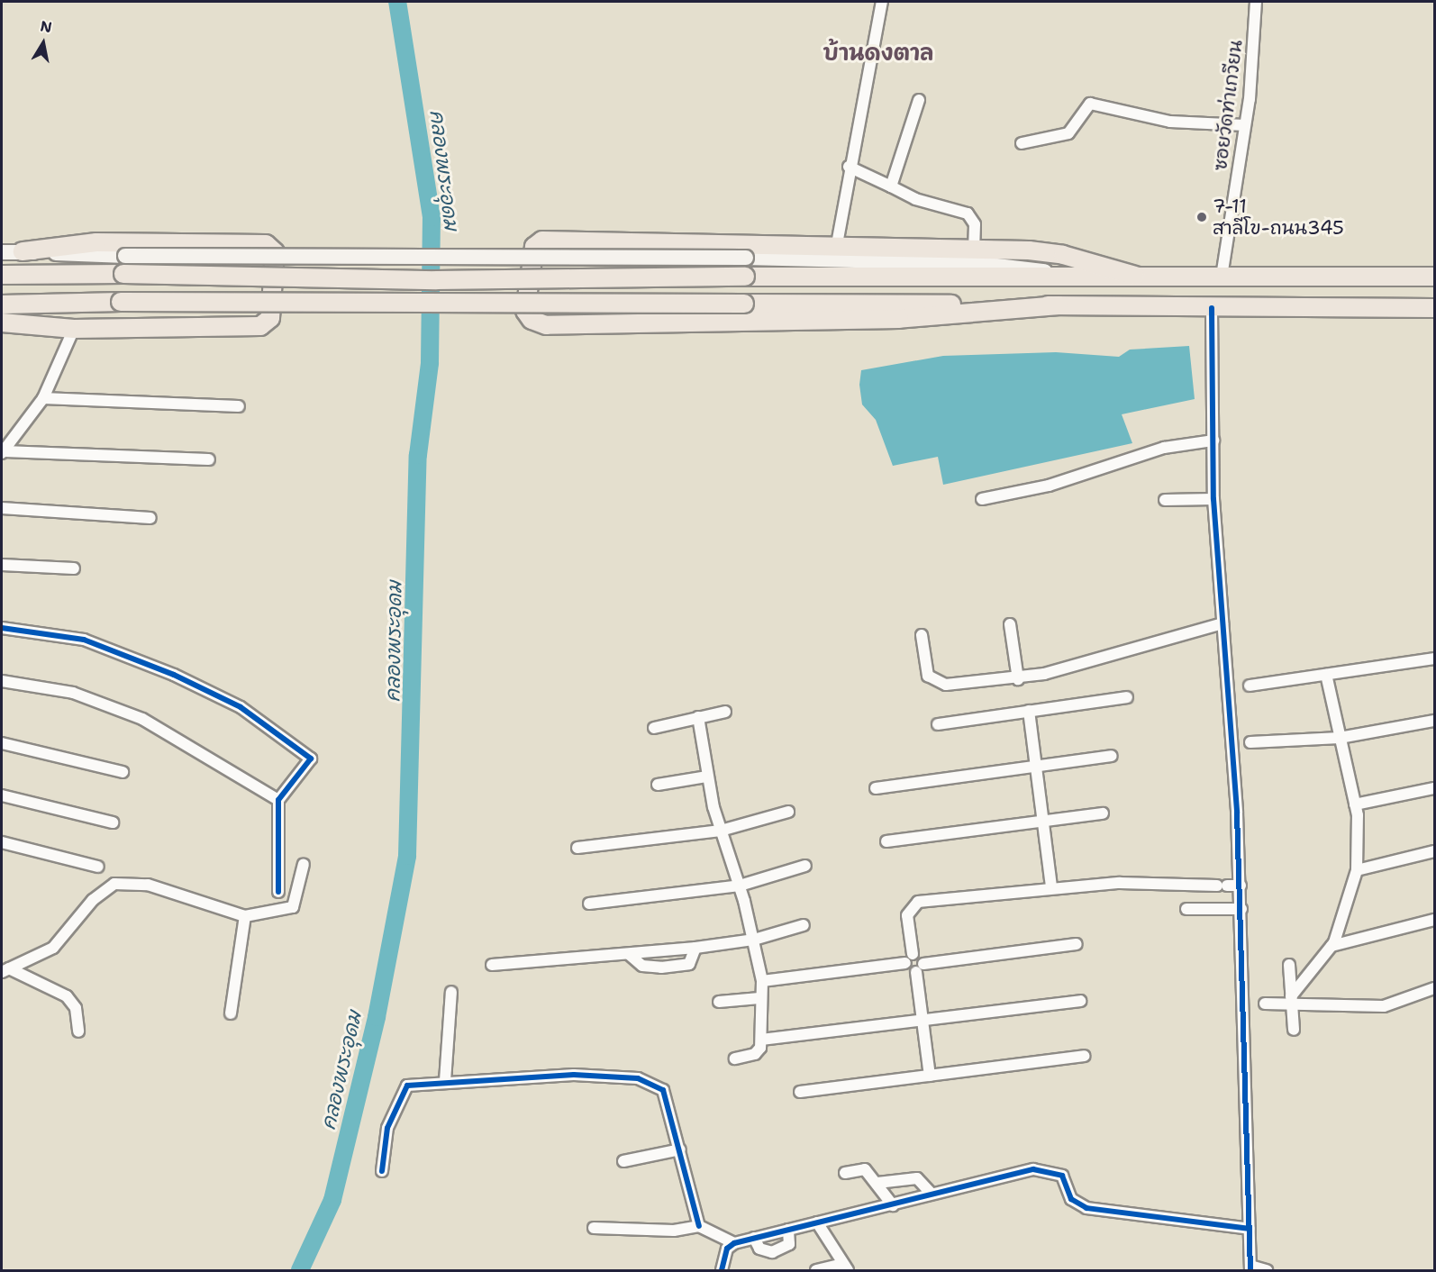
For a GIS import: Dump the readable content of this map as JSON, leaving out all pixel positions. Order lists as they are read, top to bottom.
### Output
{
  "streets": {
    "street": ["ซอยวัดท่าเกวียน"]
  },
  "districts": ["บ้านดงตาล"],
  "water": ["คลองพระอุดม"],
  "places": ["7-11 สาลีโข-ถนน345"],
  "north": "top"
}
